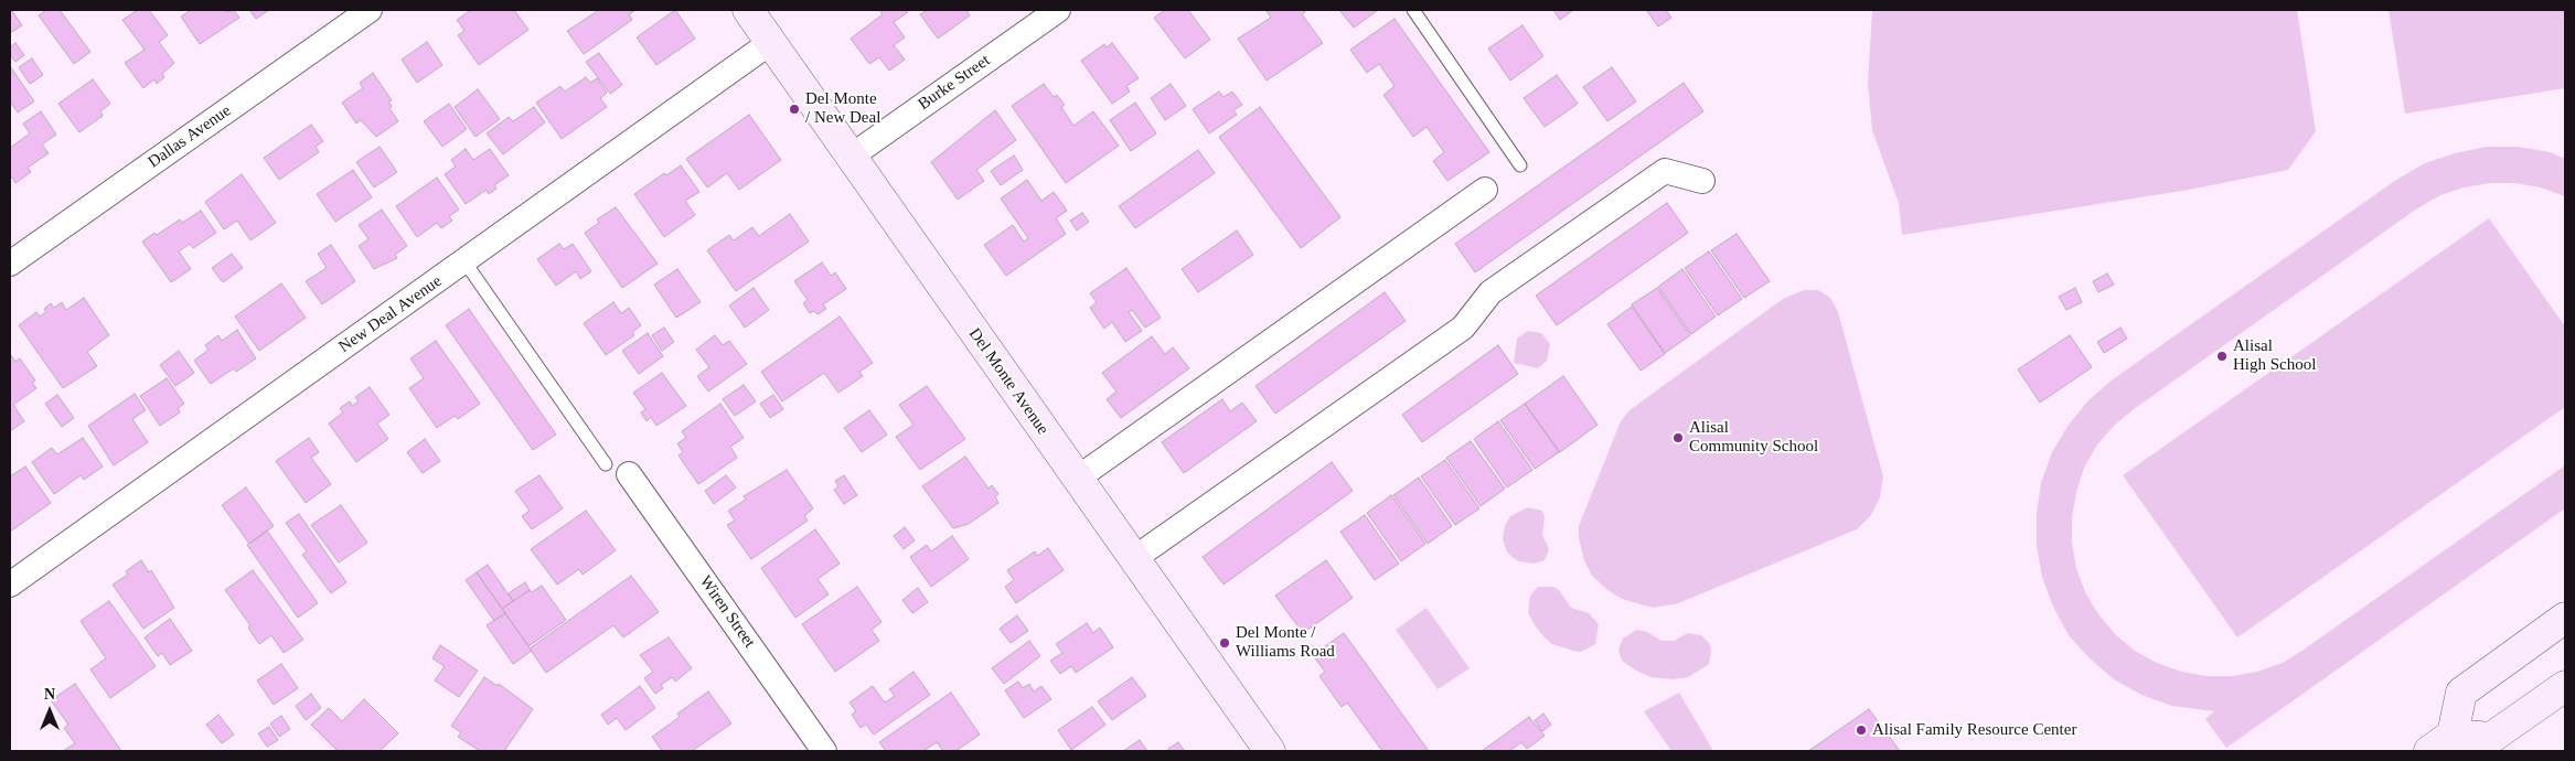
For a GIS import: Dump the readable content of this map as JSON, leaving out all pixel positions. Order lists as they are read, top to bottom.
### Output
{
  "streets": {
    "street": [
      "Burke Street",
      "Dallas Avenue",
      "New Deal Avenue",
      "Del Monte Avenue",
      "Wiren Street"
    ]
  },
  "crossings": [
    ["Burke Street", "Del Monte Avenue"],
    ["New Deal Avenue", "Del Monte Avenue"]
  ],
  "places": [
    "Del Monte / New Deal",
    "Alisal High School",
    "Alisal Community School",
    "Del Monte / Williams Road",
    "Alisal Family Resource Center"
  ],
  "north": "top"
}
